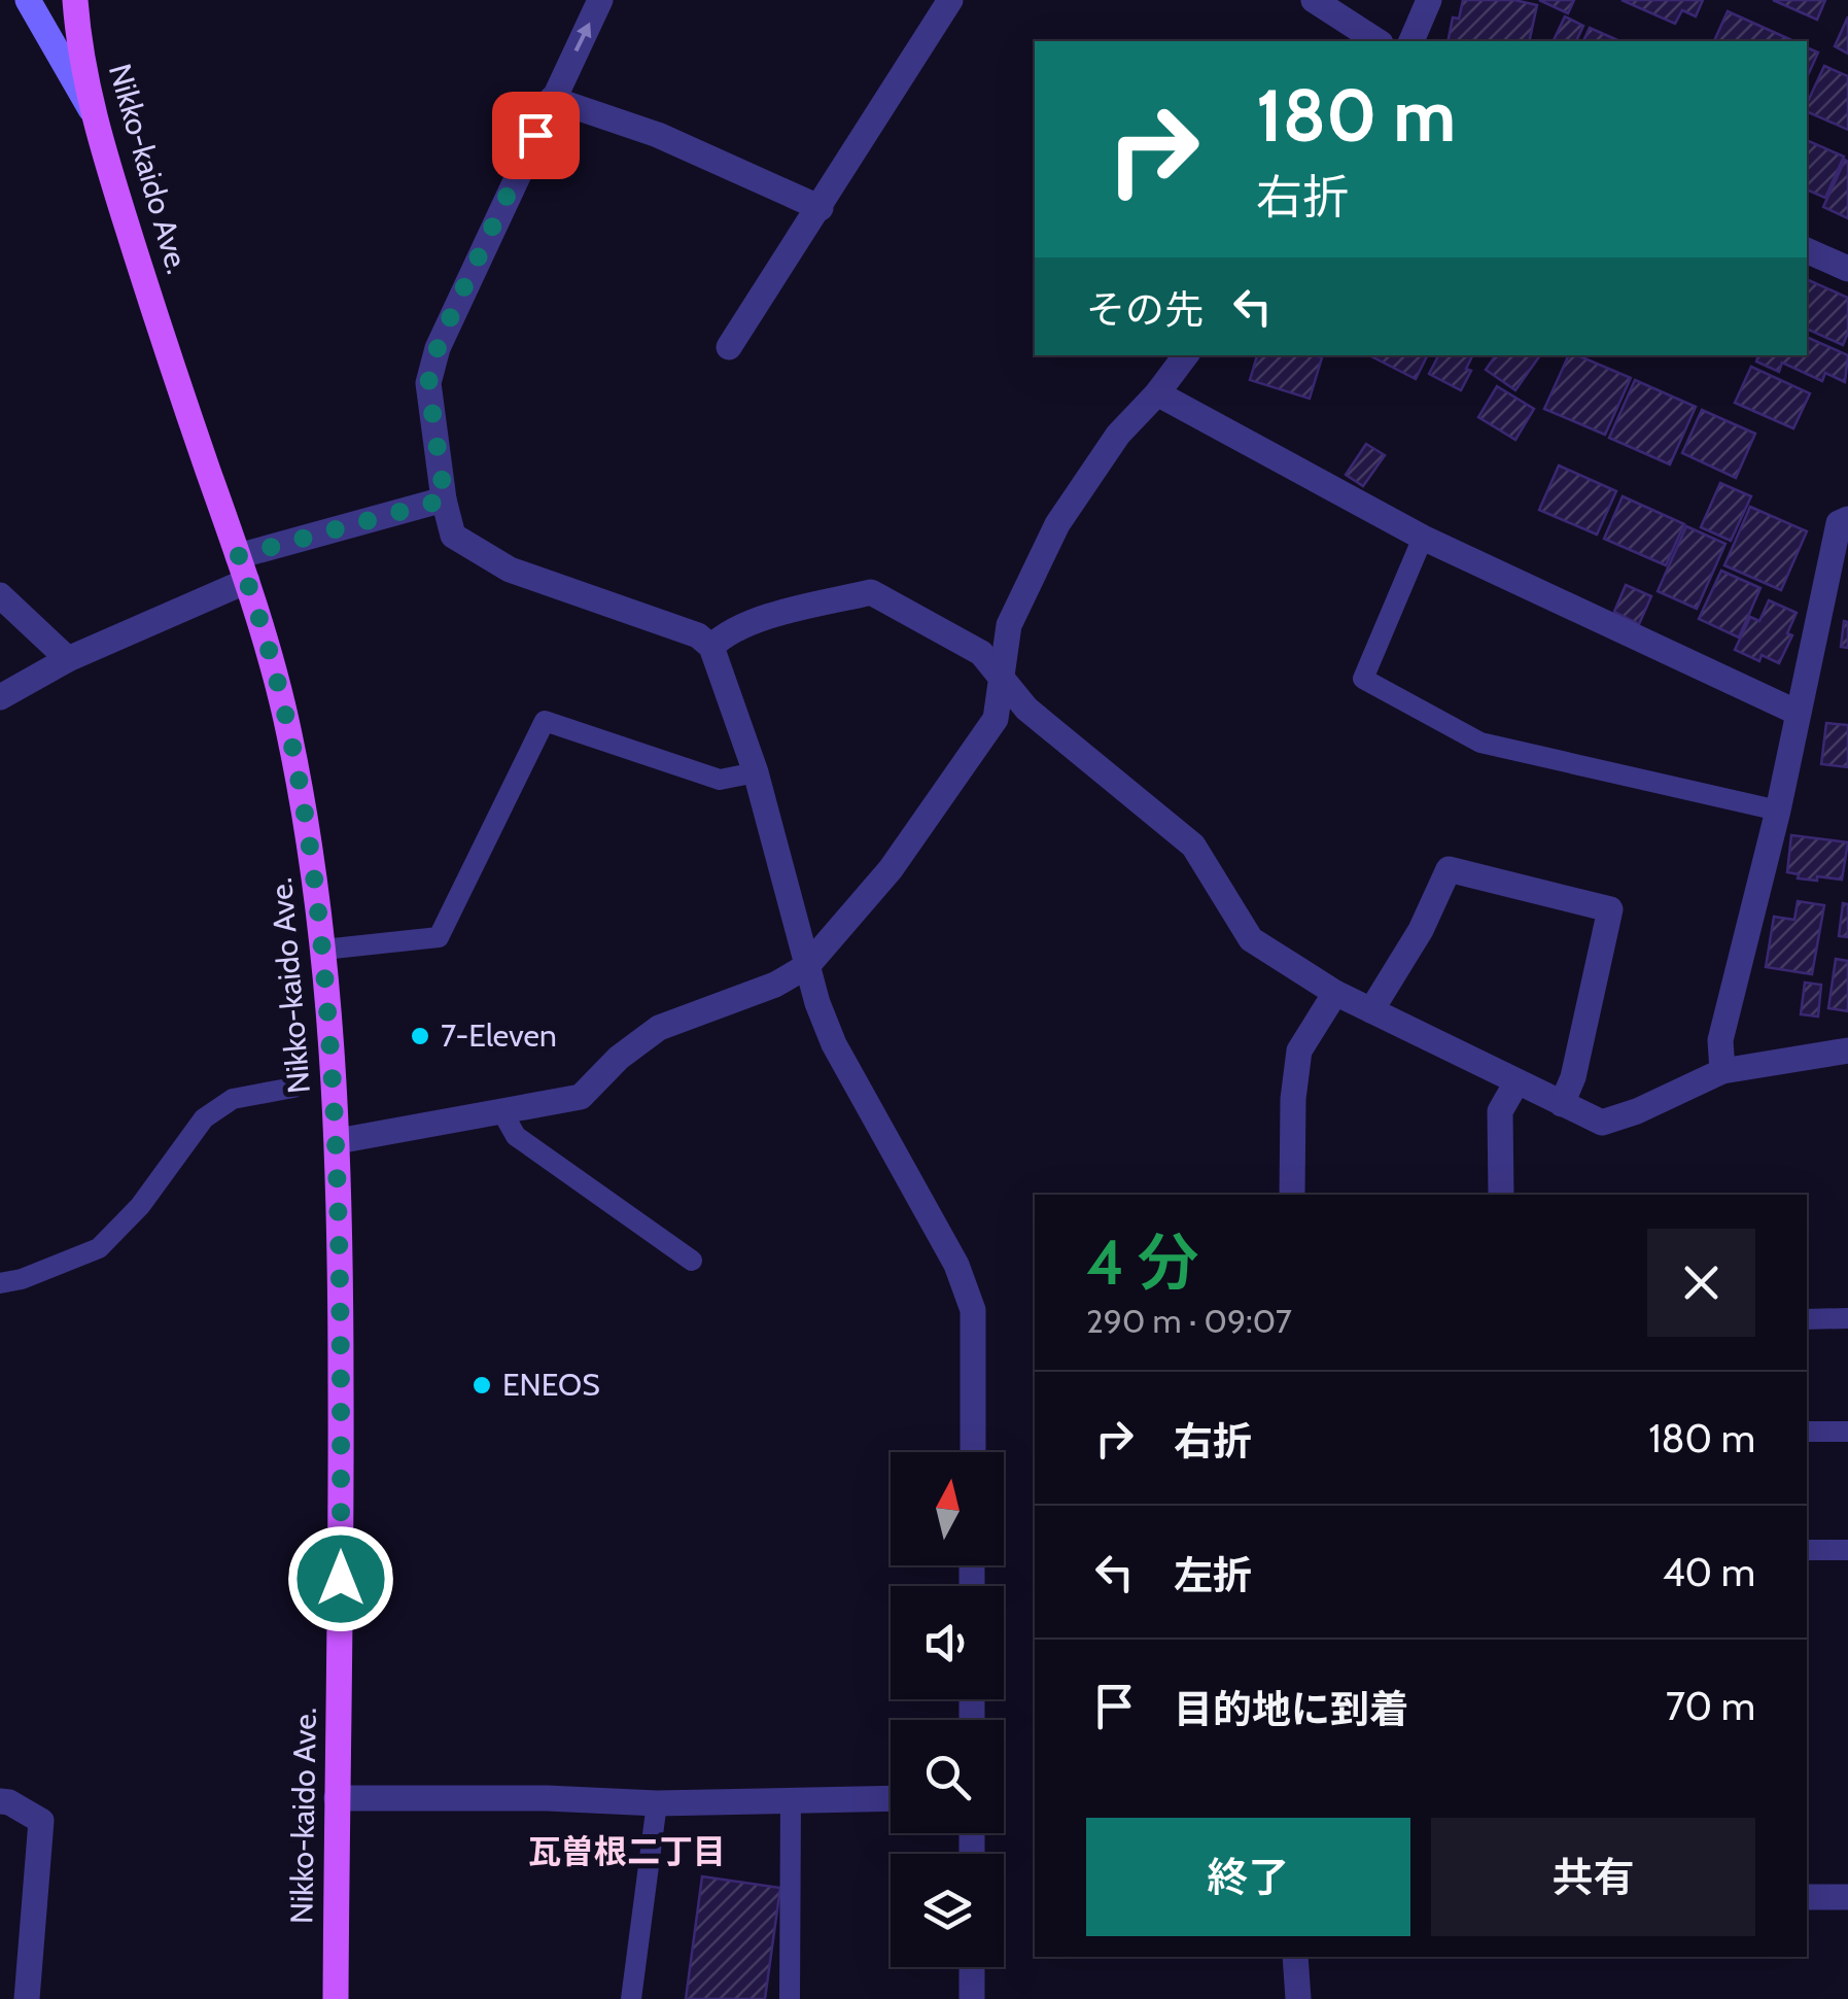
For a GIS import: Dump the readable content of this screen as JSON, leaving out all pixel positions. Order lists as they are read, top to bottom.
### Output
{
  "streets": {
    "main road": ["Nikko-kaido Ave."]
  },
  "districts": ["瓦曽根二丁目"],
  "places": ["7-Eleven", "ENEOS"],
  "north": "top",
  "page": {
    "turn": ["180 m", "右折"],
    "then": "その先",
    "heading": ["4 分", "290 m · 09:07"],
    "list": [
      {
        "name": "右折",
        "value": "180 m"
      },
      {
        "name": "左折",
        "value": "40 m"
      },
      {
        "name": "目的地に到着",
        "value": "70 m"
      }
    ],
    "buttons": ["終了", "共有"]
  }
}
